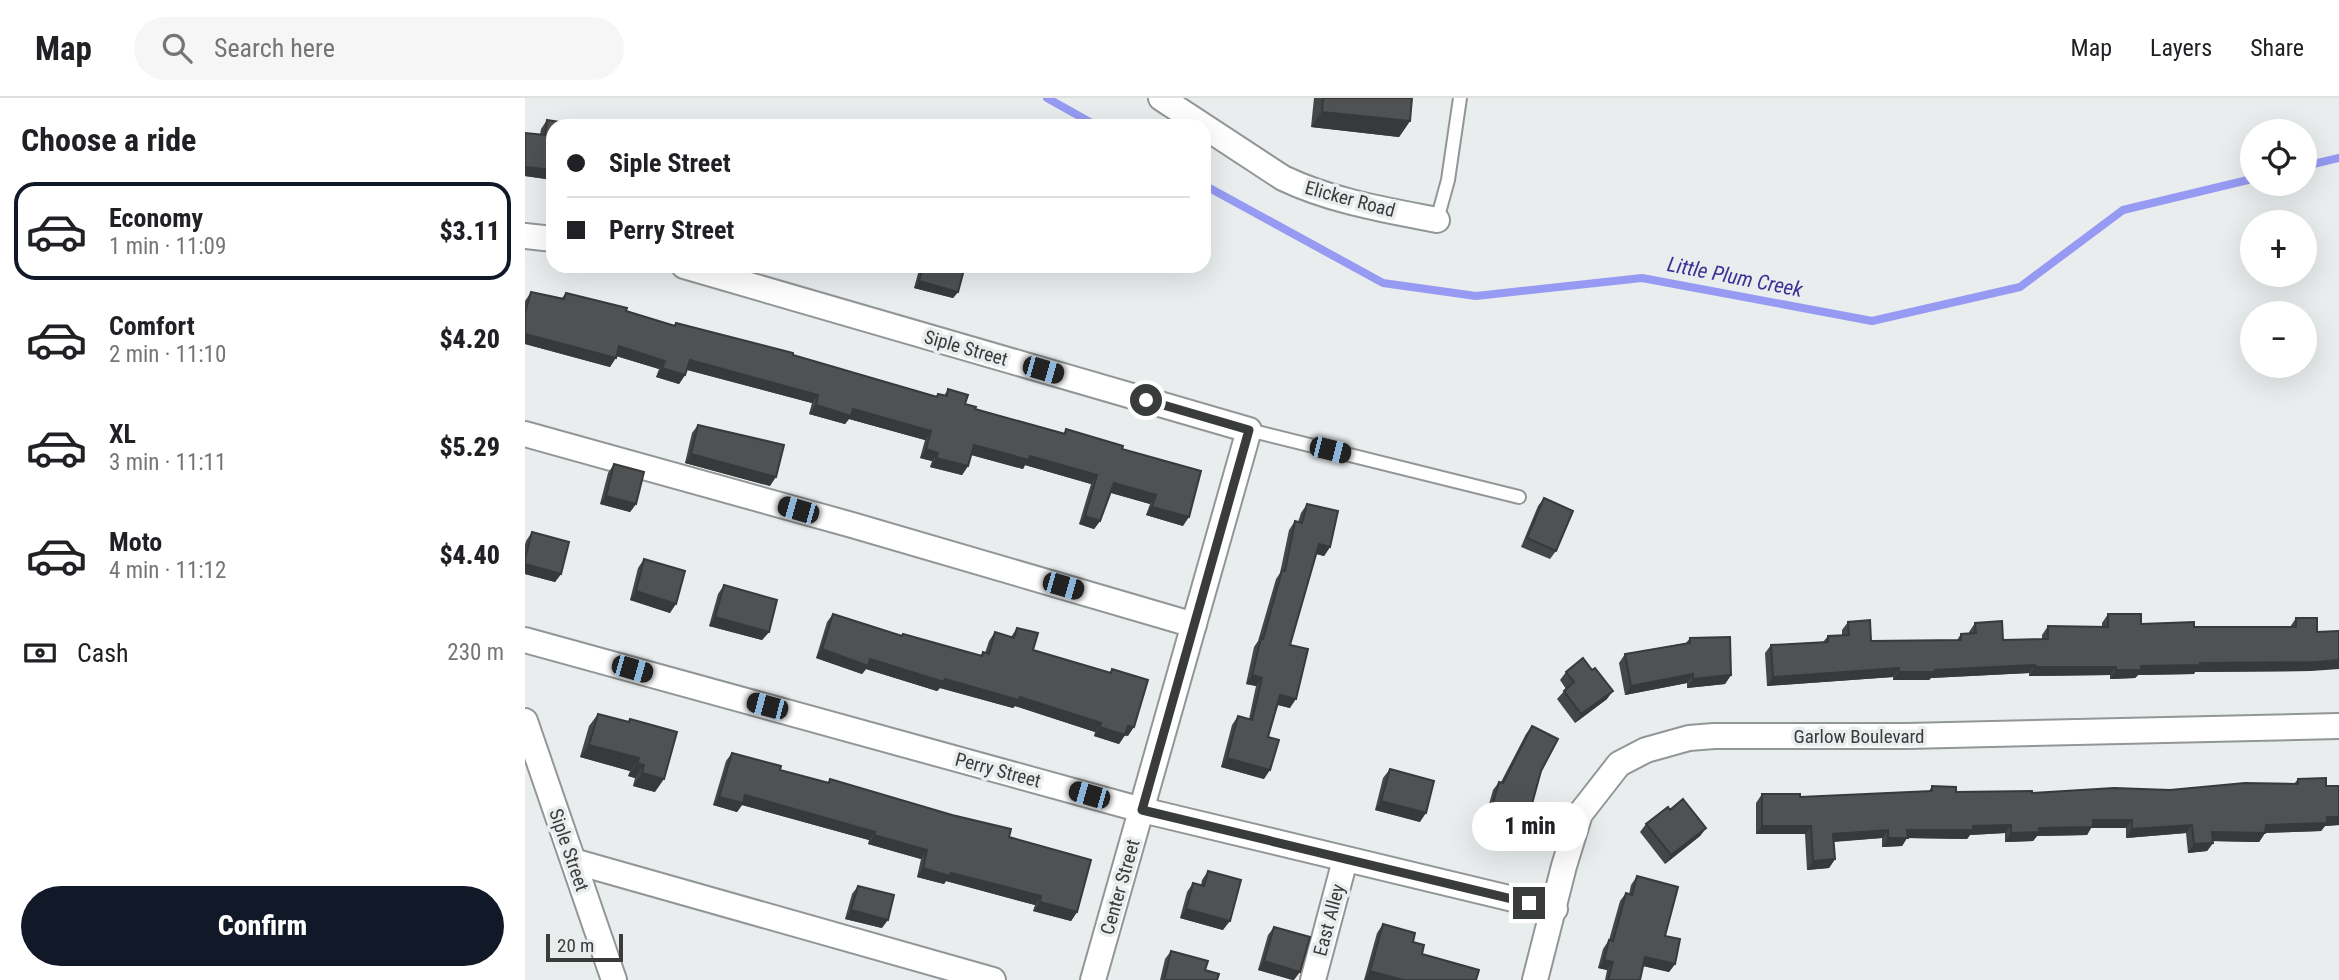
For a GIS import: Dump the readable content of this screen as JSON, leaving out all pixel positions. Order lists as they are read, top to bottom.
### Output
{
  "streets": {
    "street": [
      "Elicker Road",
      "Siple Street",
      "Garlow Boulevard",
      "Perry Street",
      "Center Street",
      "East Alley"
    ]
  },
  "crossings": [
    ["Siple Street", "Center Street"],
    ["Garlow Boulevard", "Perry Street"],
    ["Perry Street", "Center Street"],
    ["Perry Street", "East Alley"]
  ],
  "water": ["Little Plum Creek"],
  "scale_bar": "20 m",
  "page": {
    "header": "Map",
    "search": "Search here",
    "nav": ["Map", "Layers", "Share"],
    "heading": "Choose a ride",
    "map_buttons": ["+", "−"],
    "banner": ["Siple Street", "Perry Street"],
    "list": [
      {
        "name": "Economy",
        "note": "1 min · 11:09",
        "value": "$3.11"
      },
      {
        "name": "Comfort",
        "note": "2 min · 11:10",
        "value": "$4.20"
      },
      {
        "name": "XL",
        "note": "3 min · 11:11",
        "value": "$5.29"
      },
      {
        "name": "Moto",
        "note": "4 min · 11:12",
        "value": "$4.40"
      }
    ],
    "pay": ["Cash", "230 m"],
    "bubble": "1 min",
    "buttons": "Confirm",
    "scale": "20 m"
  }
}
